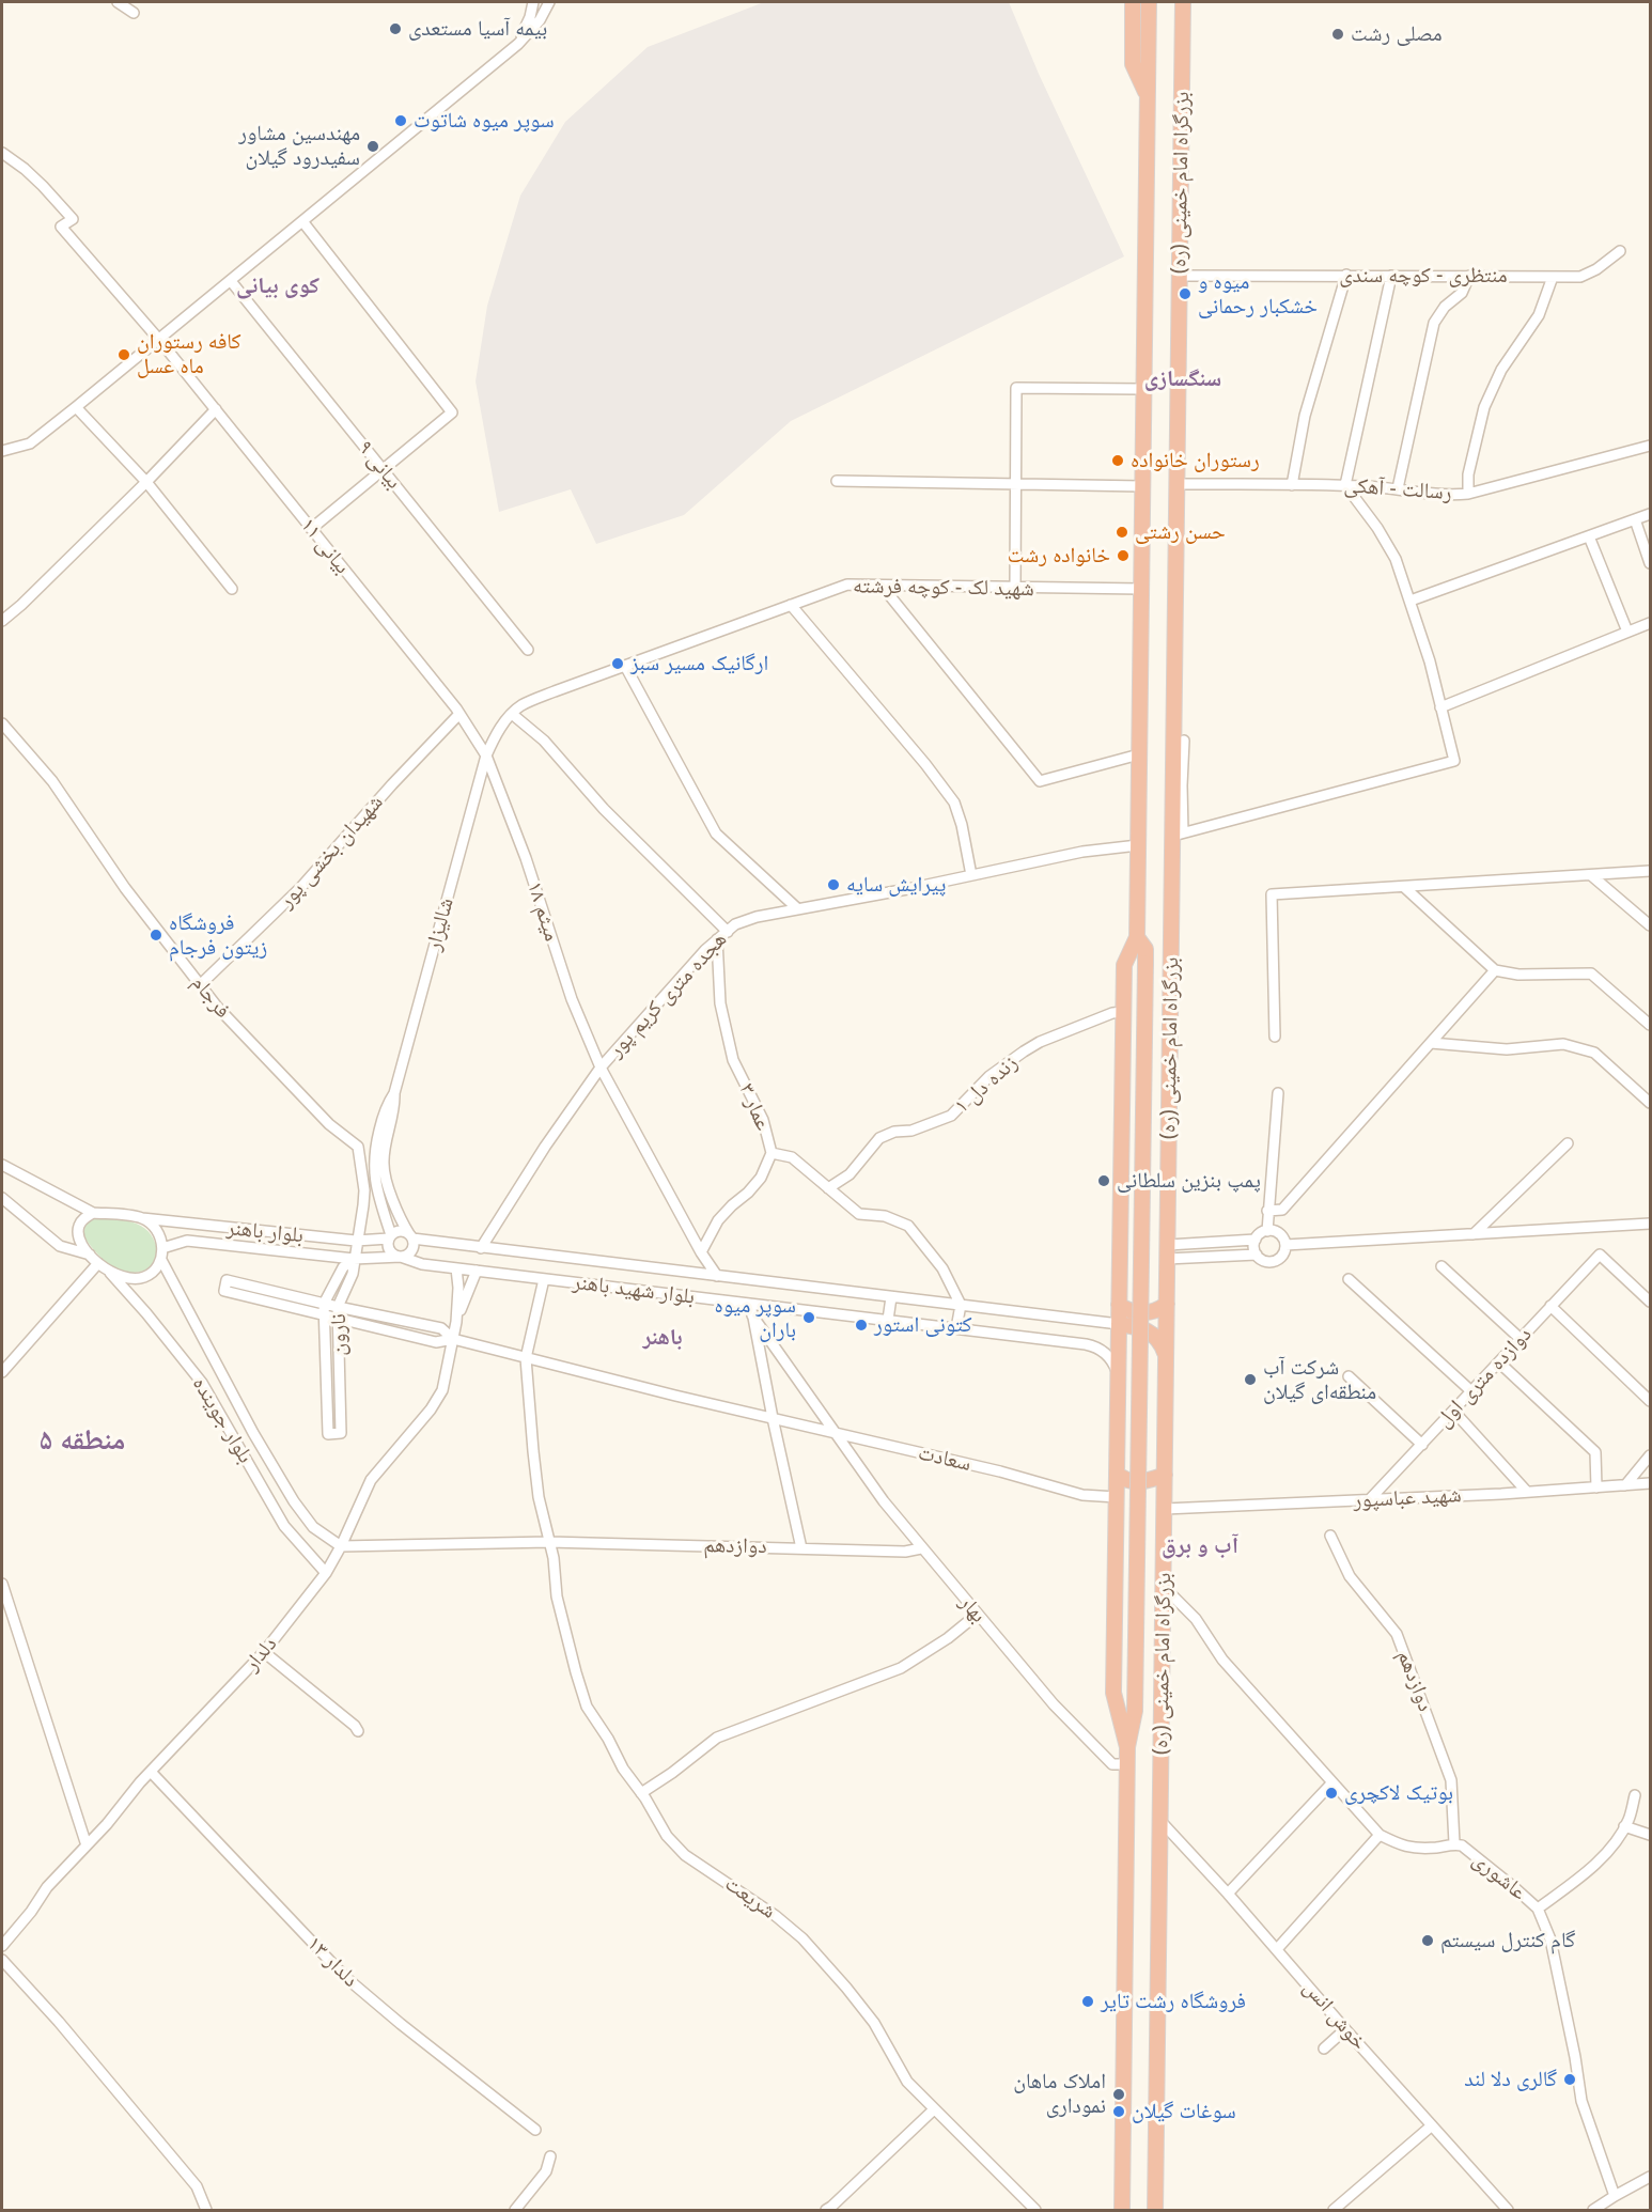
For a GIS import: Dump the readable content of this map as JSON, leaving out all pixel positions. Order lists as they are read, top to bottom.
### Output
{
  "streets": {
    "highway": ["بزرگراه امام خمینی (ره)"],
    "street": [
      "منتظری - کوچه سندی",
      "بیانی ۹",
      "رسالت - آهکی",
      "بیانی ۱۱",
      "شهید لک - کوچه فرشته",
      "شهیدان بخشی پور",
      "میثم ۱۸",
      "شالیزار",
      "هجده متری کریم پور",
      "فرجام",
      "زنده دل ۱",
      "عمار ۳",
      "بلوار باهنر",
      "بلوار شهید باهنر",
      "نارون",
      "دوازده متری اول",
      "بلوار جوینده",
      "سعادت",
      "شهید عباسپور",
      "دوازدهم",
      "بهار",
      "دلدار",
      "عاشوری",
      "شریعت",
      "دلدار ۱۳",
      "خوش انس"
    ]
  },
  "crossings": [
    ["بزرگراه امام خمینی (ره)", "منتظری - کوچه سندی"],
    ["بزرگراه امام خمینی (ره)", "رسالت - آهکی"],
    ["بزرگراه امام خمینی (ره)", "شهید لک - کوچه فرشته"],
    ["بزرگراه امام خمینی (ره)", "هجده متری کریم پور"],
    ["بزرگراه امام خمینی (ره)", "زنده دل ۱"],
    ["بزرگراه امام خمینی (ره)", "بلوار شهید باهنر"],
    ["بزرگراه امام خمینی (ره)", "سعادت"],
    ["بزرگراه امام خمینی (ره)", "شهید عباسپور"],
    ["بزرگراه امام خمینی (ره)", "بهار"],
    ["بزرگراه امام خمینی (ره)", "عاشوری"],
    ["بزرگراه امام خمینی (ره)", "خوش انس"],
    ["بیانی ۱۱", "شهید لک - کوچه فرشته"],
    ["بیانی ۱۱", "شهیدان بخشی پور"],
    ["بیانی ۱۱", "میثم ۱۸"],
    ["بیانی ۱۱", "شالیزار"],
    ["شهید لک - کوچه فرشته", "میثم ۱۸"],
    ["شهید لک - کوچه فرشته", "شالیزار"],
    ["شهیدان بخشی پور", "فرجام"],
    ["میثم ۱۸", "شالیزار"],
    ["میثم ۱۸", "هجده متری کریم پور"],
    ["میثم ۱۸", "عمار ۳"],
    ["میثم ۱۸", "بلوار شهید باهنر"],
    ["شالیزار", "بلوار باهنر"],
    ["شالیزار", "بلوار شهید باهنر"],
    ["هجده متری کریم پور", "عمار ۳"],
    ["هجده متری کریم پور", "بلوار شهید باهنر"],
    ["بلوار باهنر", "بلوار شهید باهنر"],
    ["بلوار باهنر", "نارون"],
    ["بلوار باهنر", "بلوار جوینده"],
    ["بلوار شهید باهنر", "شریعت"],
    ["دوازده متری اول", "شهید عباسپور"],
    ["بلوار جوینده", "دوازدهم"],
    ["بلوار جوینده", "دلدار"],
    ["سعادت", "بهار"],
    ["سعادت", "دلدار"],
    ["سعادت", "شریعت"],
    ["دوازدهم", "بهار"],
    ["دوازدهم", "دلدار"],
    ["دوازدهم", "عاشوری"],
    ["دوازدهم", "شریعت"],
    ["دلدار", "دلدار ۱۳"]
  ],
  "districts": [
    "کوی بیانی",
    "سنگسازی",
    "باهنر",
    "منطقه ۵",
    "آب و برق"
  ],
  "places": [
    "بیمه آسیا مستعدی",
    "مصلی رشت",
    "سوپر میوه شاتوت",
    "مهندسین مشاور سفیدرود گیلان",
    "میوه و خشکبار رحمانی",
    "کافه رستوران ماه عسل",
    "رستوران خانواده",
    "حسن رشتی",
    "خانواده رشت",
    "ارگانیک مسیر سبز",
    "پیرایش سایه",
    "فروشگاه زیتون فرجام",
    "پمپ بنزین سلطانی",
    "سوپر میوه باران",
    "کتونی استور",
    "شرکت آب منطقه‌ای گیلان",
    "بوتیک لاکچری",
    "گام کنترل سیستم",
    "فروشگاه رشت تاير",
    "گالری دلا لند",
    "املاک ماهان نموداری",
    "سوغات گیلان"
  ]
}
